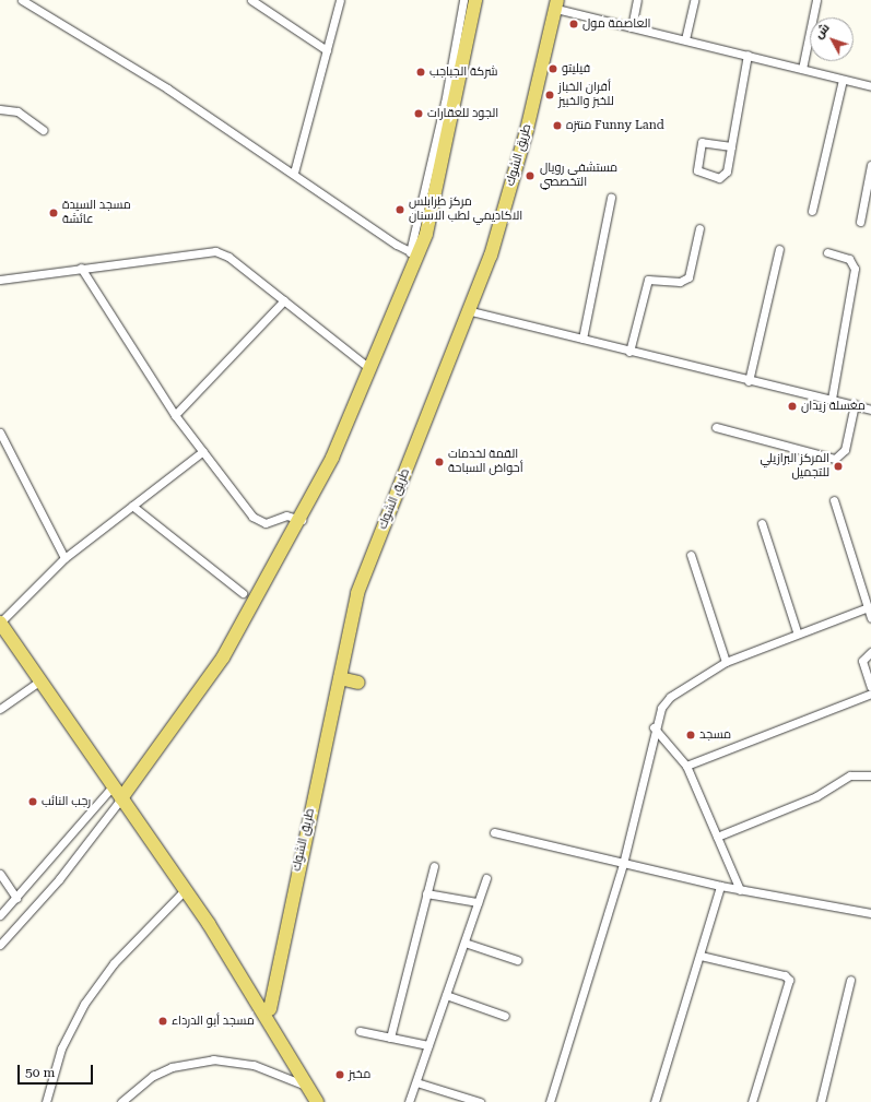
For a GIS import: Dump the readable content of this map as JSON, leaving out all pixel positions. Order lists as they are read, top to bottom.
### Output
{
  "streets": {
    "main road": ["طريق الشوك"]
  },
  "places": [
    "العاصمة مول",
    "فيليتو",
    "شركة الجباجب",
    "أفران الخباز للخبز والخبيز",
    "الجود للعقارات",
    "منتزه Funny Land",
    "مستشفى رويال التخصصي",
    "مركز طرابلس الاكاديمي لطب الاسنان",
    "مسجد السيدة عائشة",
    "مغسلة زيدان",
    "القمة لخدمات أحواض السباحة",
    "المركز البرازيلي للتجميل",
    "مسجد",
    "رجب النائب",
    "مسجد أبو الدرداء",
    "مخبز"
  ],
  "scale_bar": "50 m",
  "north": "top left"
}
